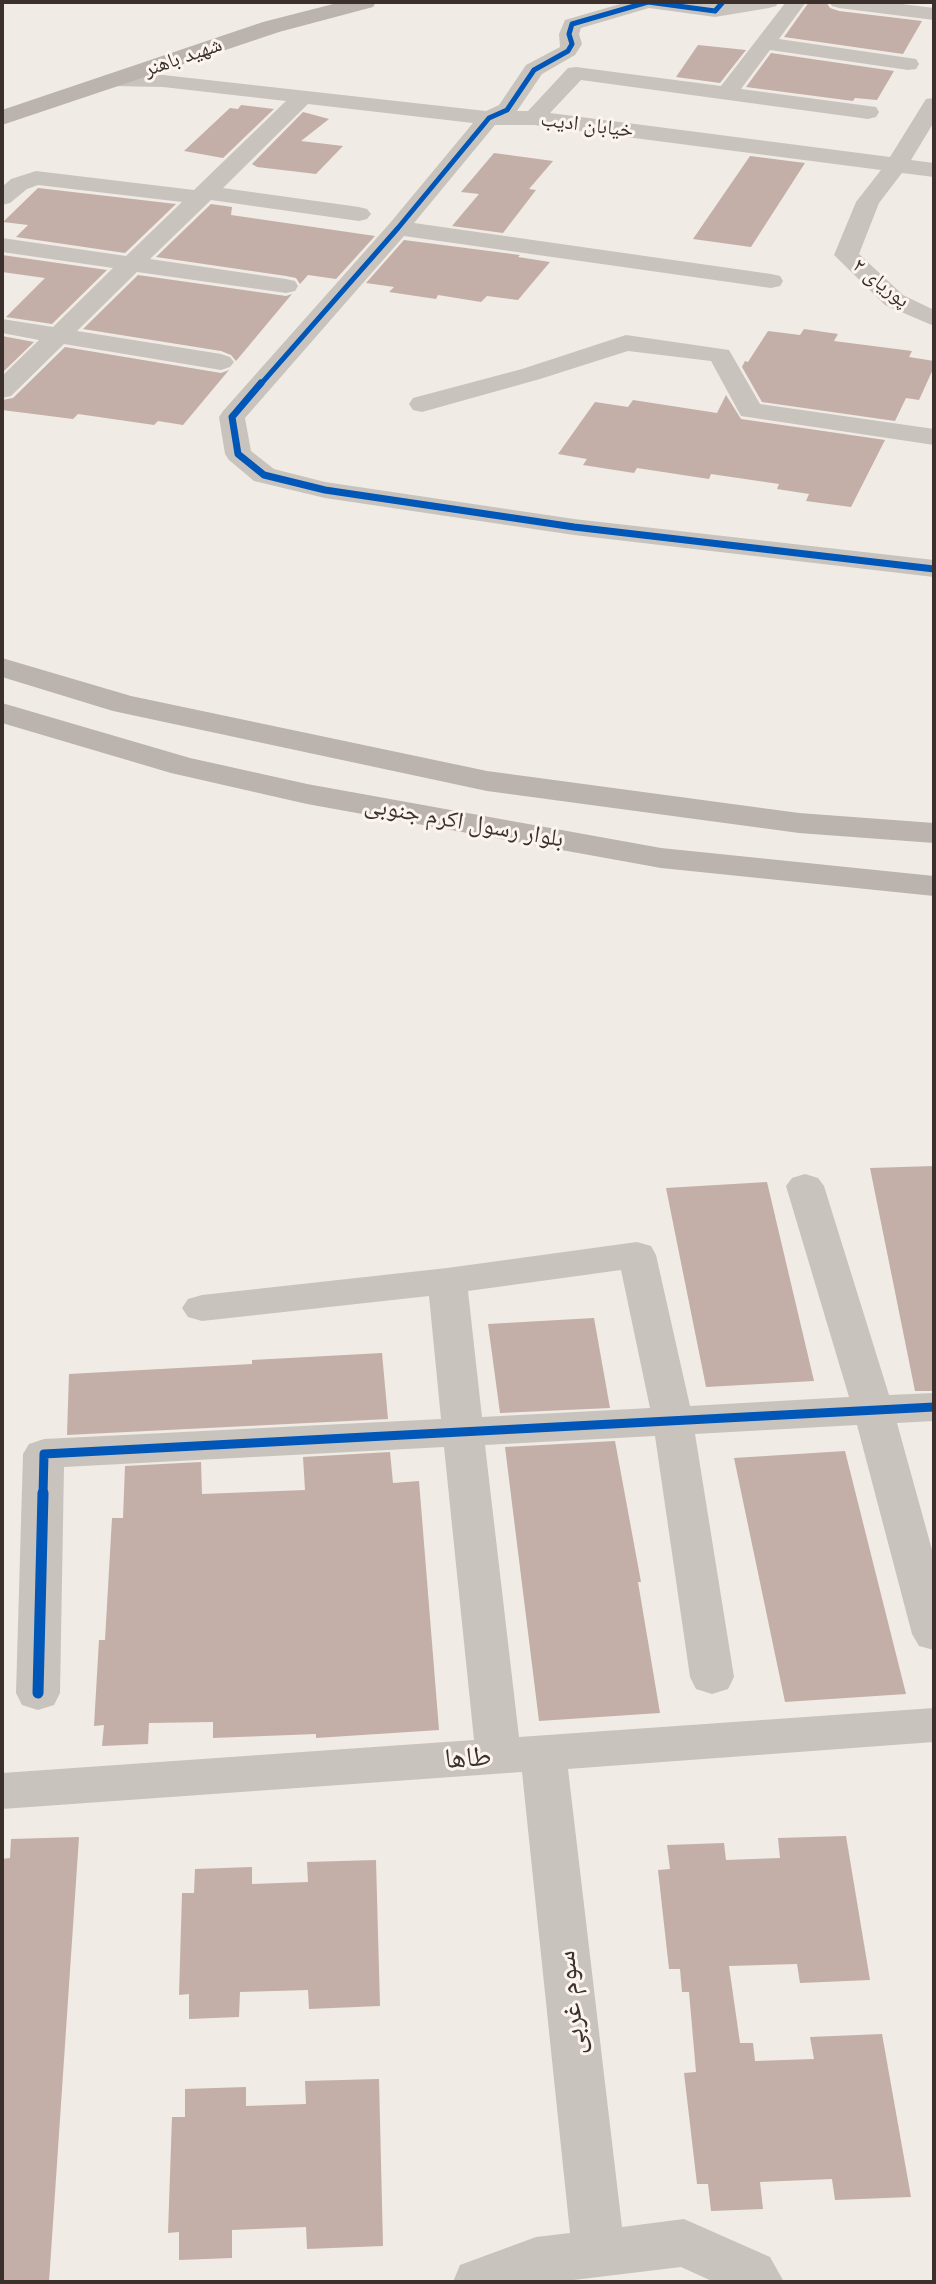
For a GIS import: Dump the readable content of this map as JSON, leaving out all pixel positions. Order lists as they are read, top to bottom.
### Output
{
  "streets": {
    "main road": ["شهید باهنر", "بلوار رسول اکرم جنوبی"],
    "street": [
      "خیابان ادیب",
      "پوریای ۲",
      "طاها",
      "سوم غربی"
    ]
  },
  "crossings": [
    ["شهید باهنر", "خیابان ادیب"],
    ["خیابان ادیب", "پوریای ۲"],
    ["طاها", "سوم غربی"]
  ]
}
